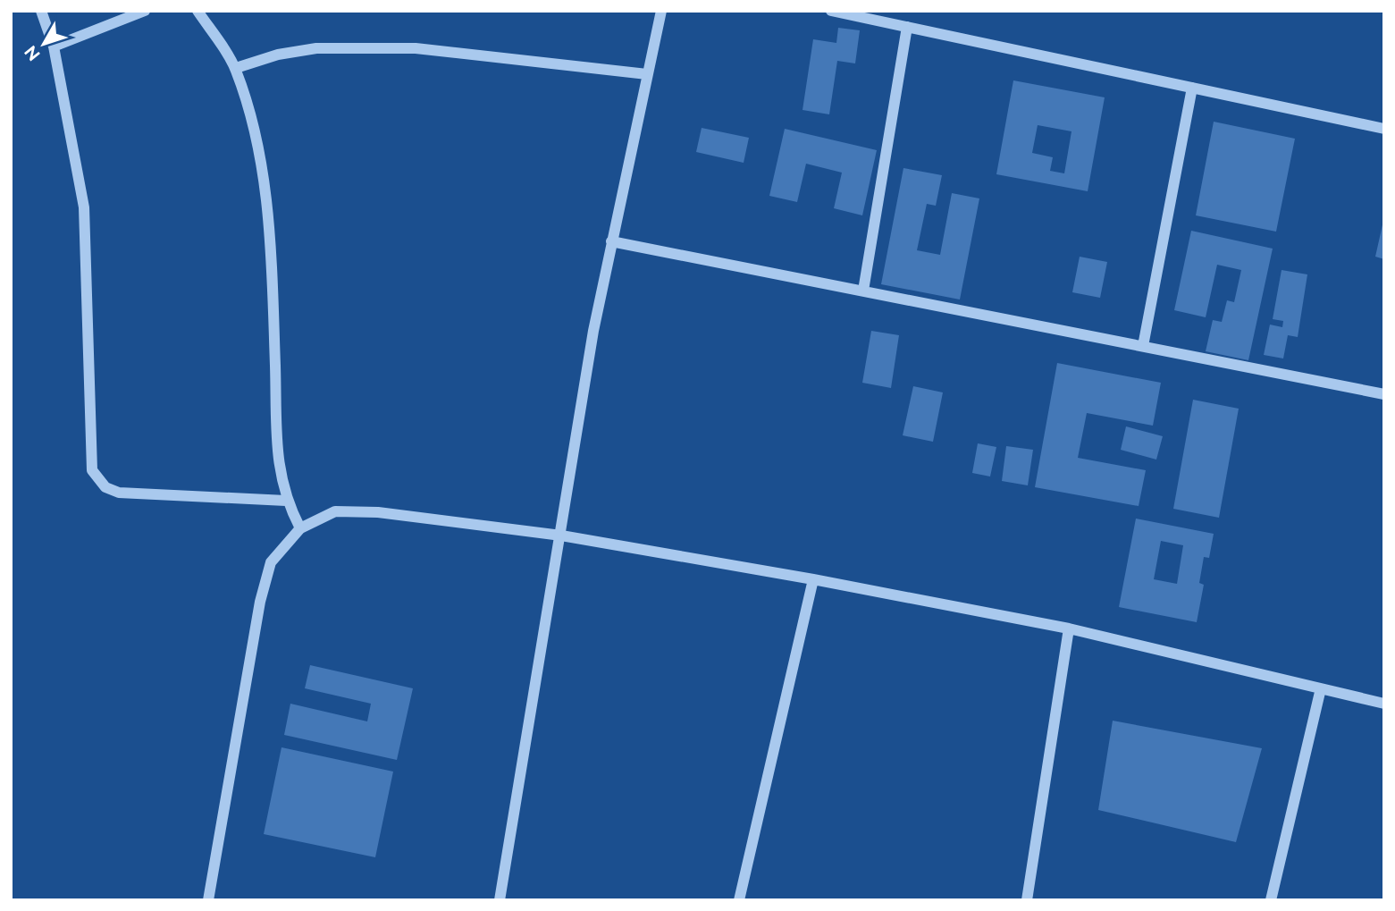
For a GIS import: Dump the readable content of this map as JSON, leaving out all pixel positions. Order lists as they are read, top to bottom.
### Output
{
  "north": "bottom left"
}
